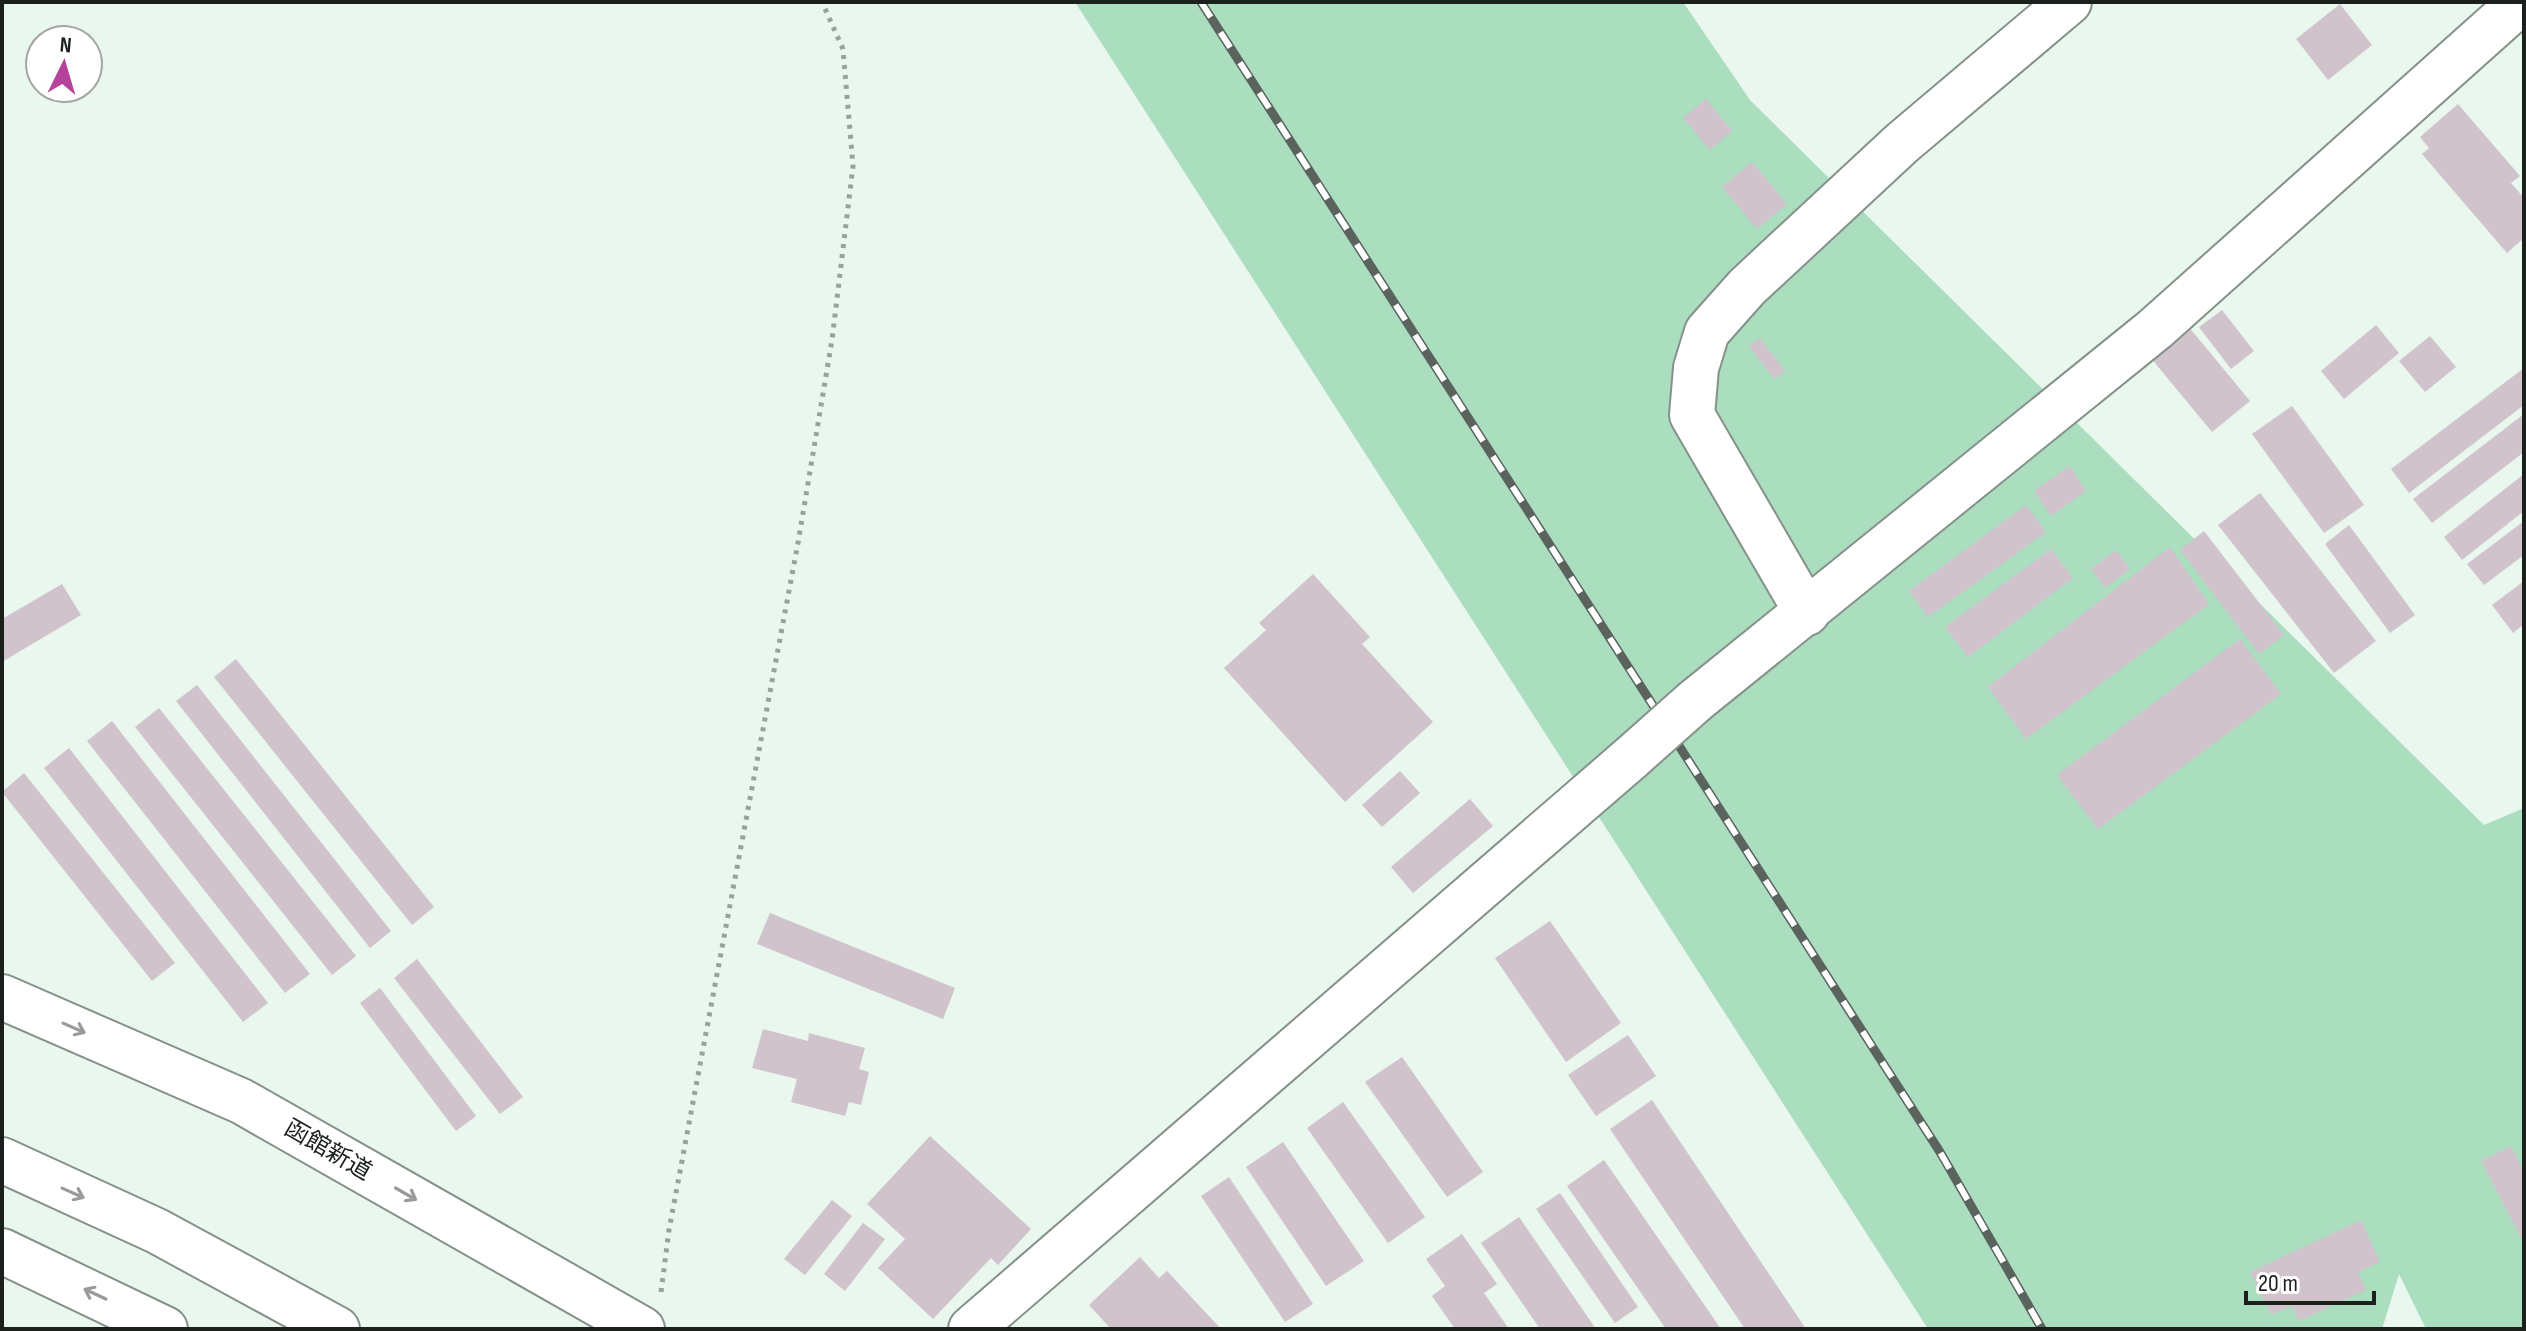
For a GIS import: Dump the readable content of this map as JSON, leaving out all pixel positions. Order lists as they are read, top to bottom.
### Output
{
  "streets": {
    "main road": ["函館新道"]
  },
  "scale_bar": "20 m",
  "north": "top"
}
